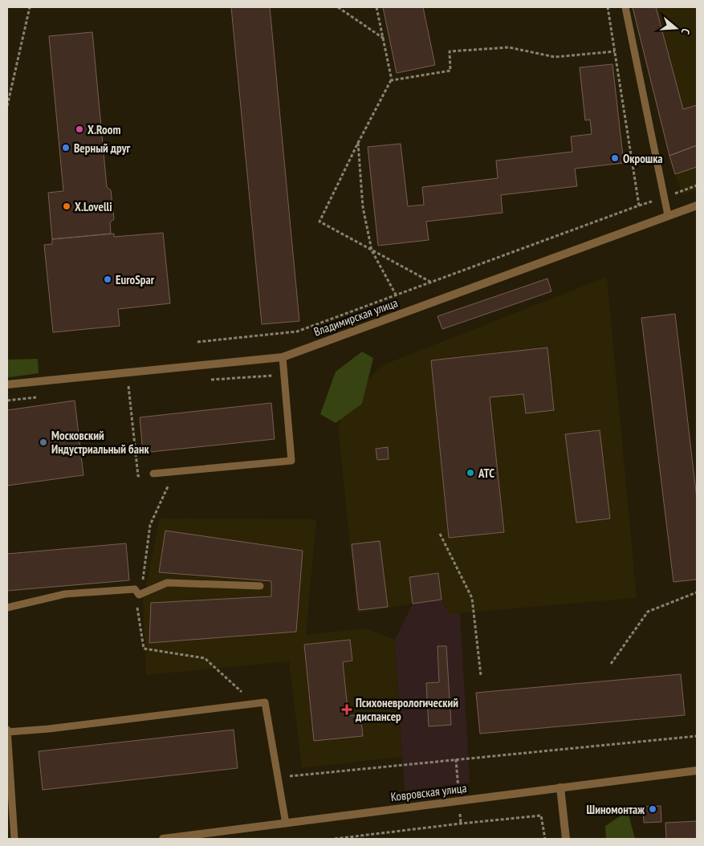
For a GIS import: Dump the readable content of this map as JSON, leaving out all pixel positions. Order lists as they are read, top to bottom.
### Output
{
  "streets": {
    "street": ["Владимирская улица", "Ковровская улица"]
  },
  "places": {
    "other": [
      "Х.Room",
      "Верный друг",
      "Окрошка",
      "X.Lovelli",
      "EuroSpar",
      "Московский Индустриальный банк",
      "АТС",
      "Шиномонтаж"
    ],
    "health": ["Психоневрологический диспансер"]
  },
  "north": "right"
}
